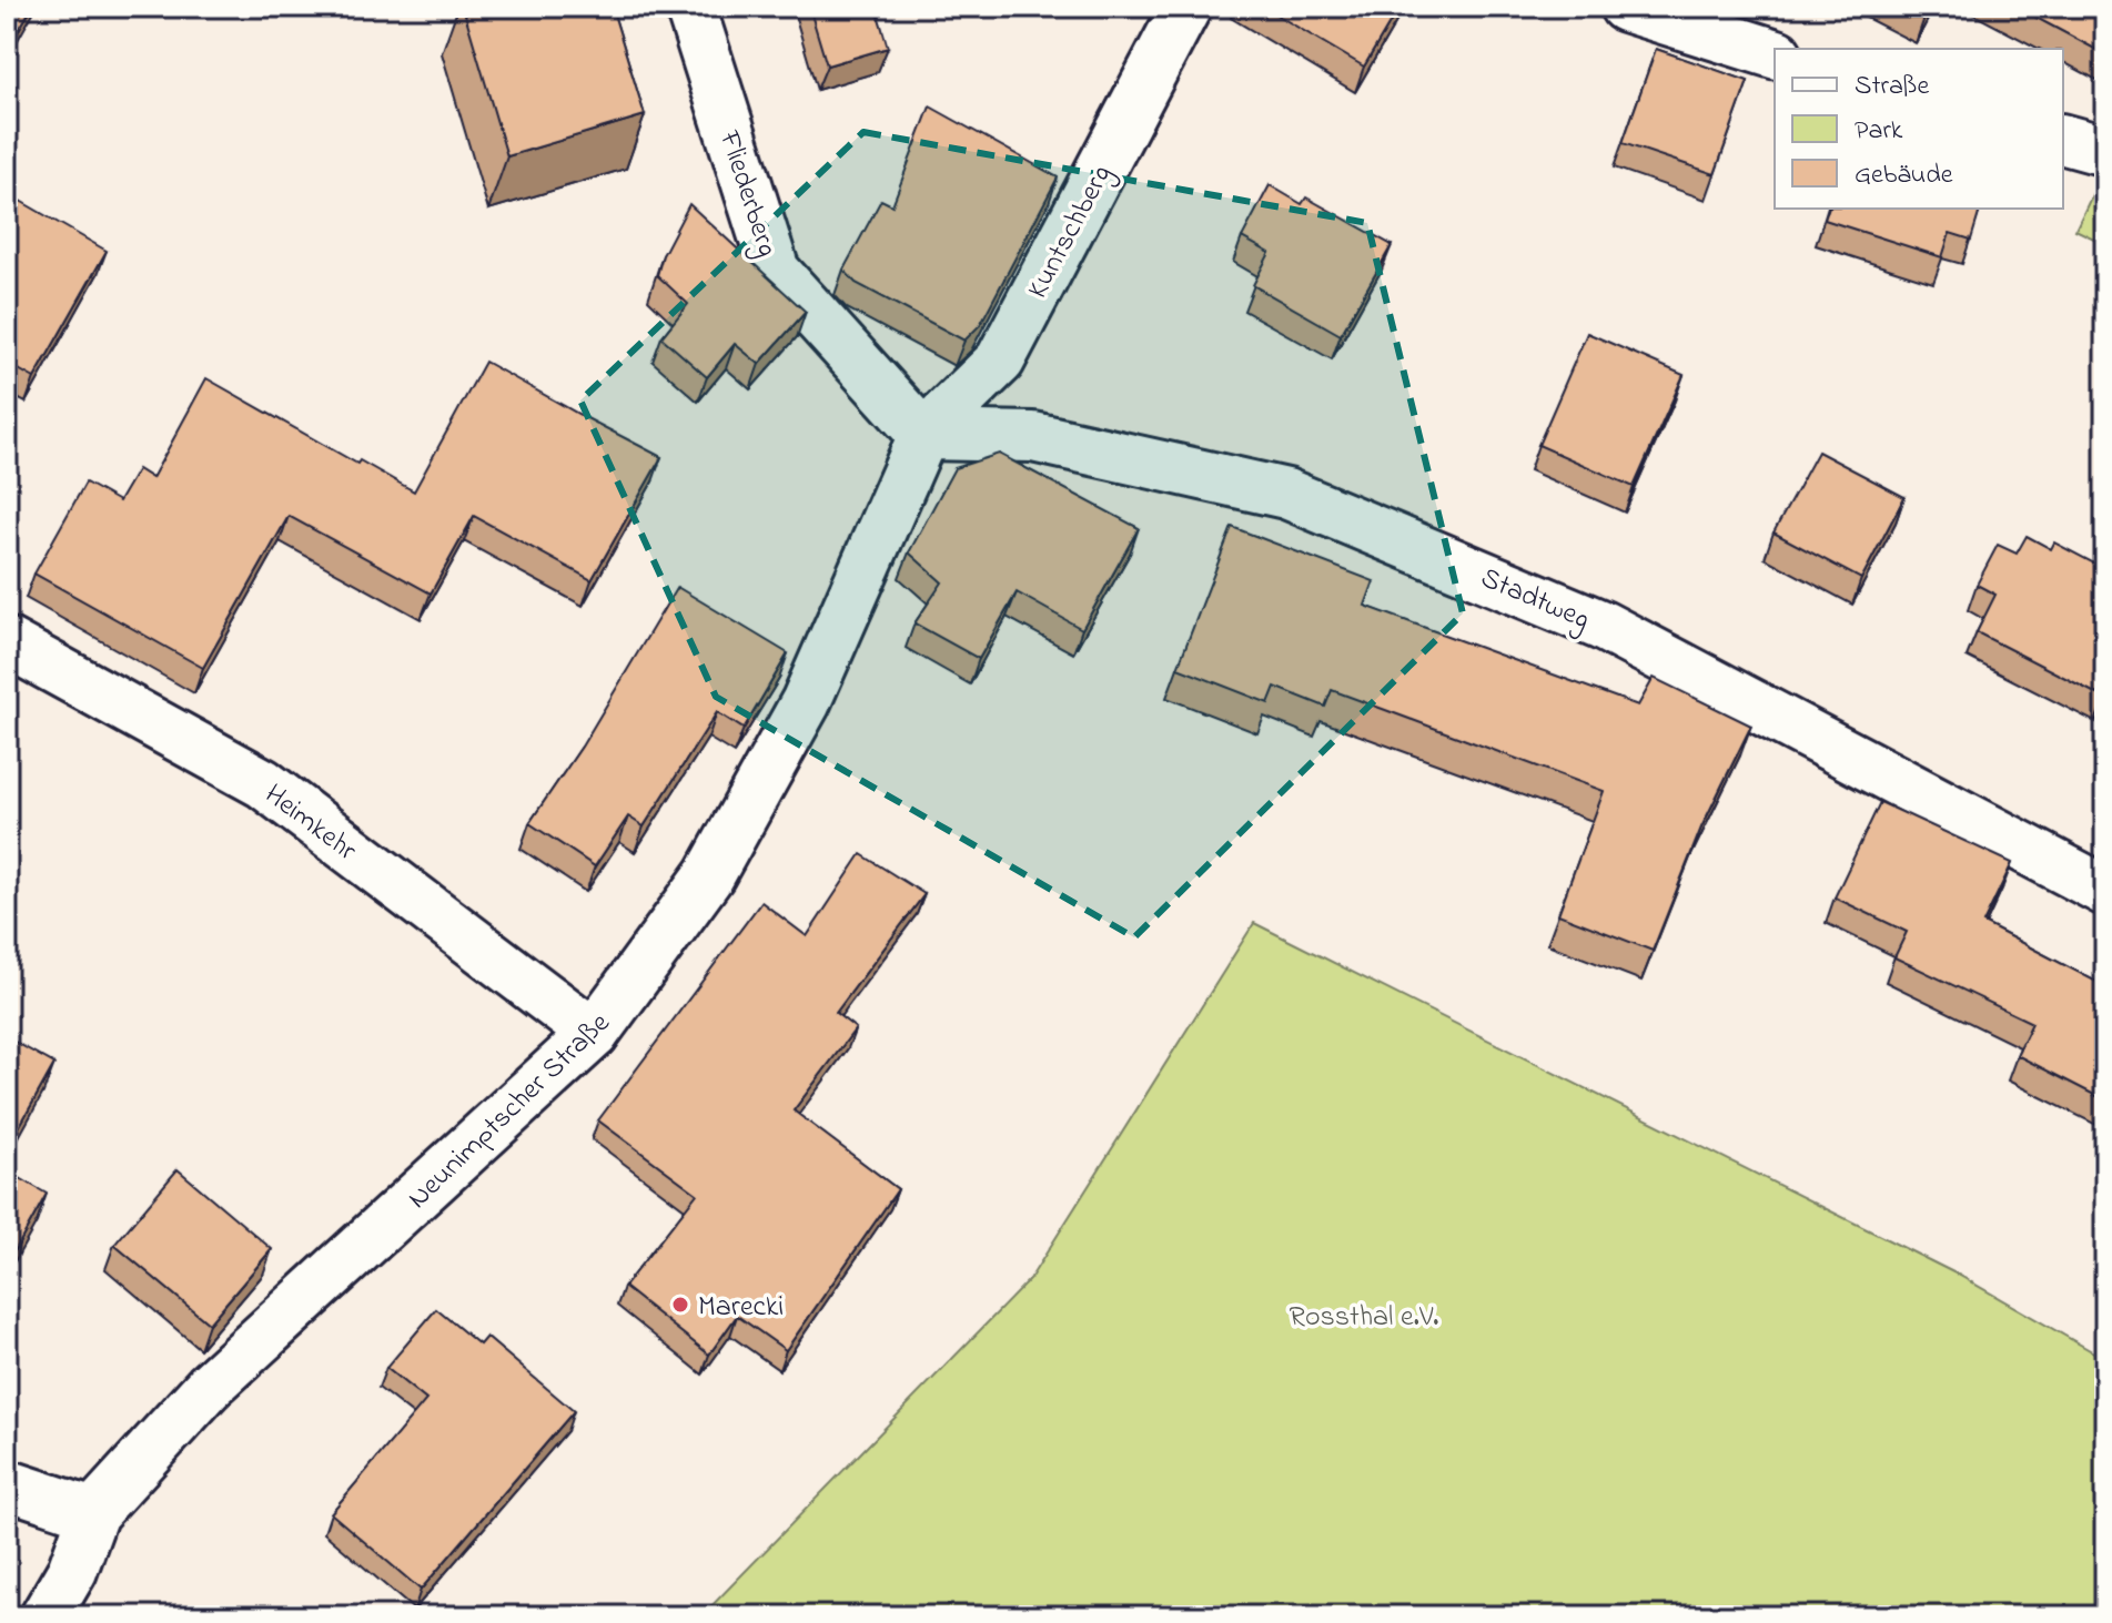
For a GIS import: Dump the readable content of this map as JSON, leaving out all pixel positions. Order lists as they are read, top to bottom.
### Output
{
  "streets": {
    "street": [
      "Fliederberg",
      "Kuntschberg",
      "Stadtweg",
      "Heimkehr",
      "Neunimptscher Straße"
    ]
  },
  "crossings": [
    ["Fliederberg", "Kuntschberg"],
    ["Fliederberg", "Stadtweg"],
    ["Fliederberg", "Neunimptscher Straße"],
    ["Kuntschberg", "Stadtweg"],
    ["Kuntschberg", "Neunimptscher Straße"],
    ["Stadtweg", "Neunimptscher Straße"],
    ["Heimkehr", "Neunimptscher Straße"]
  ],
  "parks": ["Rossthal e.V."],
  "places": ["Marecki"],
  "legend": ["Straße", "Park", "Gebäude"]
}
